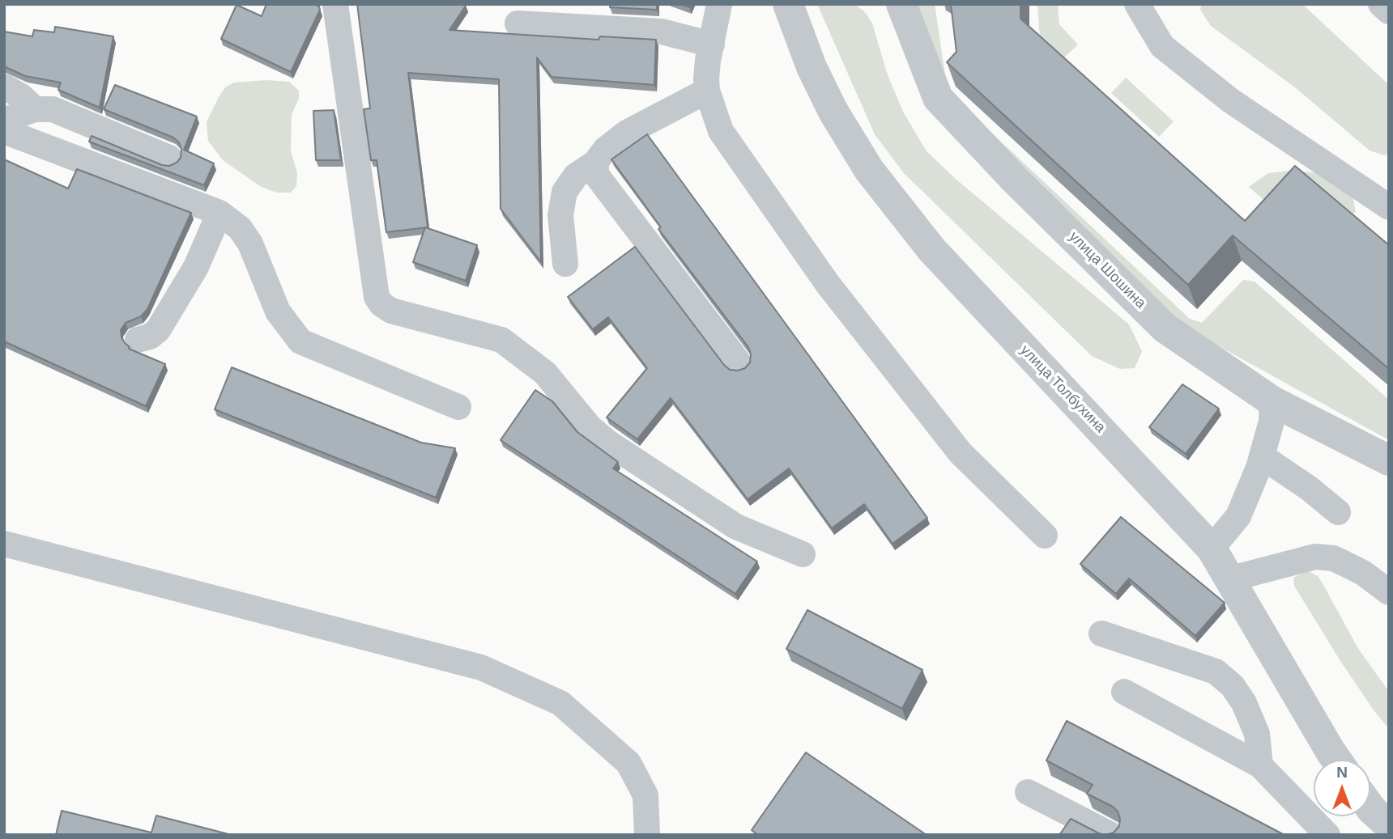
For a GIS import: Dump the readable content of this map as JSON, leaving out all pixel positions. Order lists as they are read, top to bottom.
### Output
{
  "streets": {
    "street": ["улица Шошина", "улица Толбухина"]
  },
  "north": "top"
}
